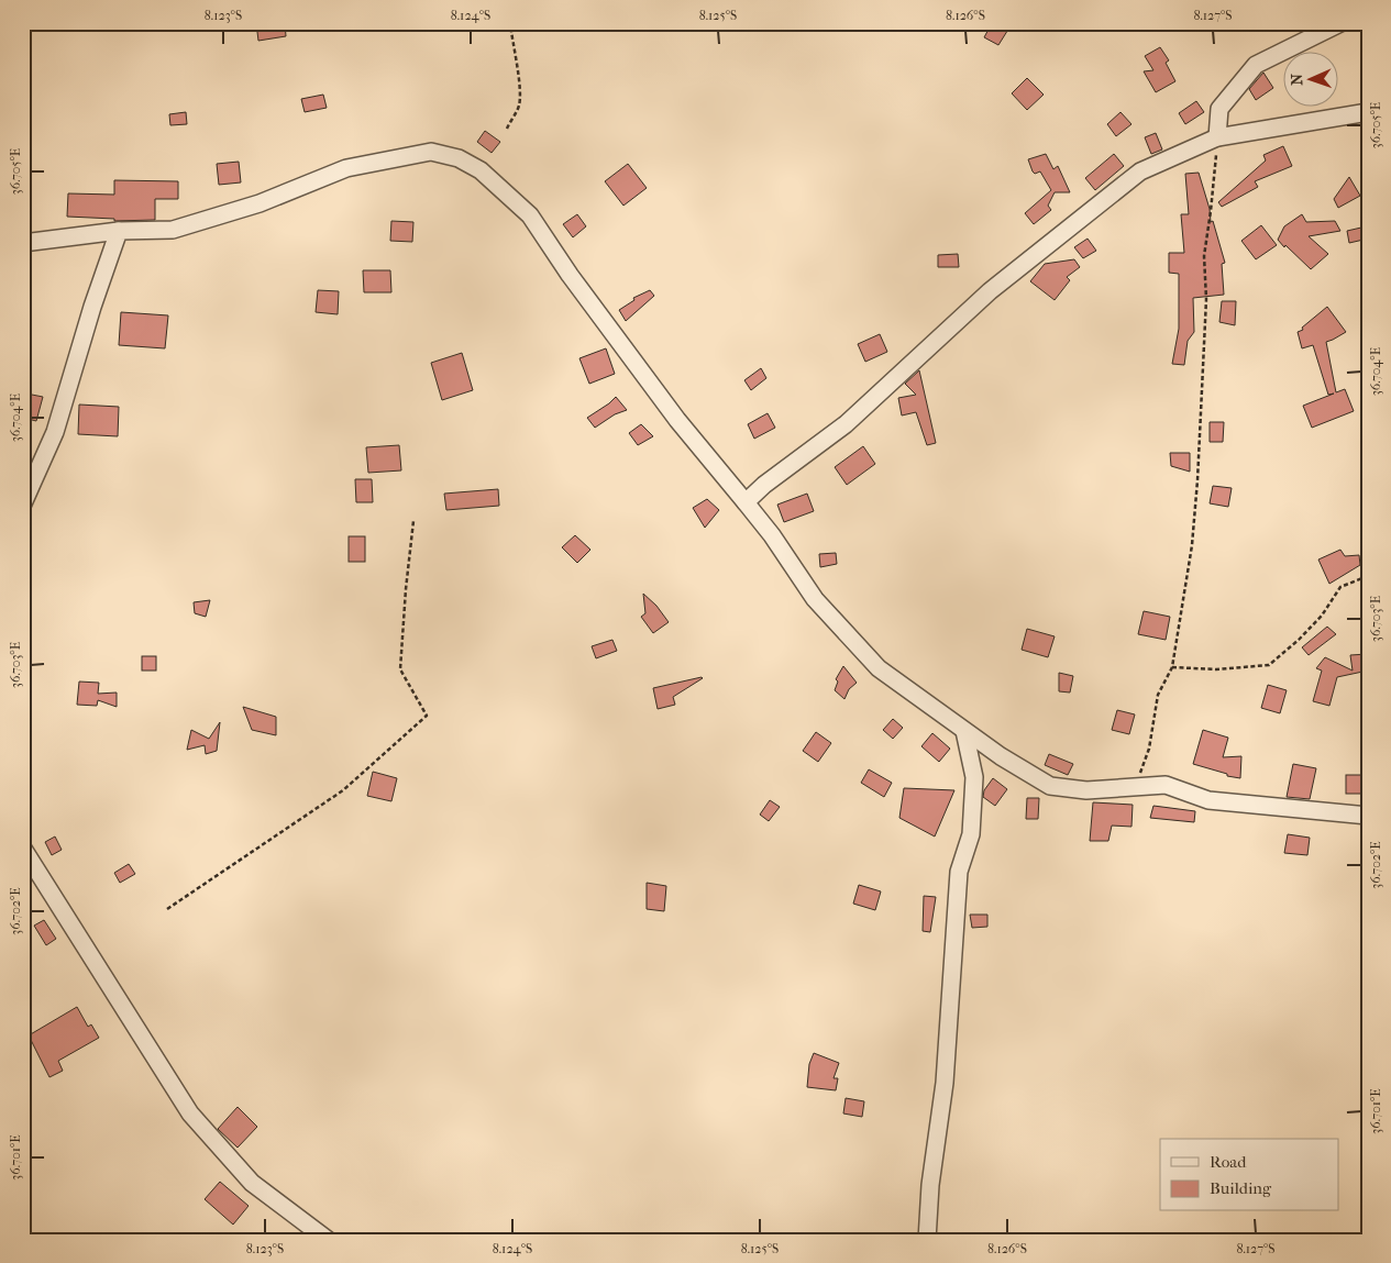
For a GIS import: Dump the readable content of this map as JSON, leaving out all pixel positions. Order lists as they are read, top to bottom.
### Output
{
  "legend": ["Road", "Building"],
  "north": "left",
  "coordinates": [
    "8.123°S",
    "8.124°S",
    "8.125°S",
    "8.126°S",
    "8.127°S",
    "36.705°E",
    "36.704°E",
    "36.703°E",
    "36.702°E",
    "36.701°E"
  ]
}
